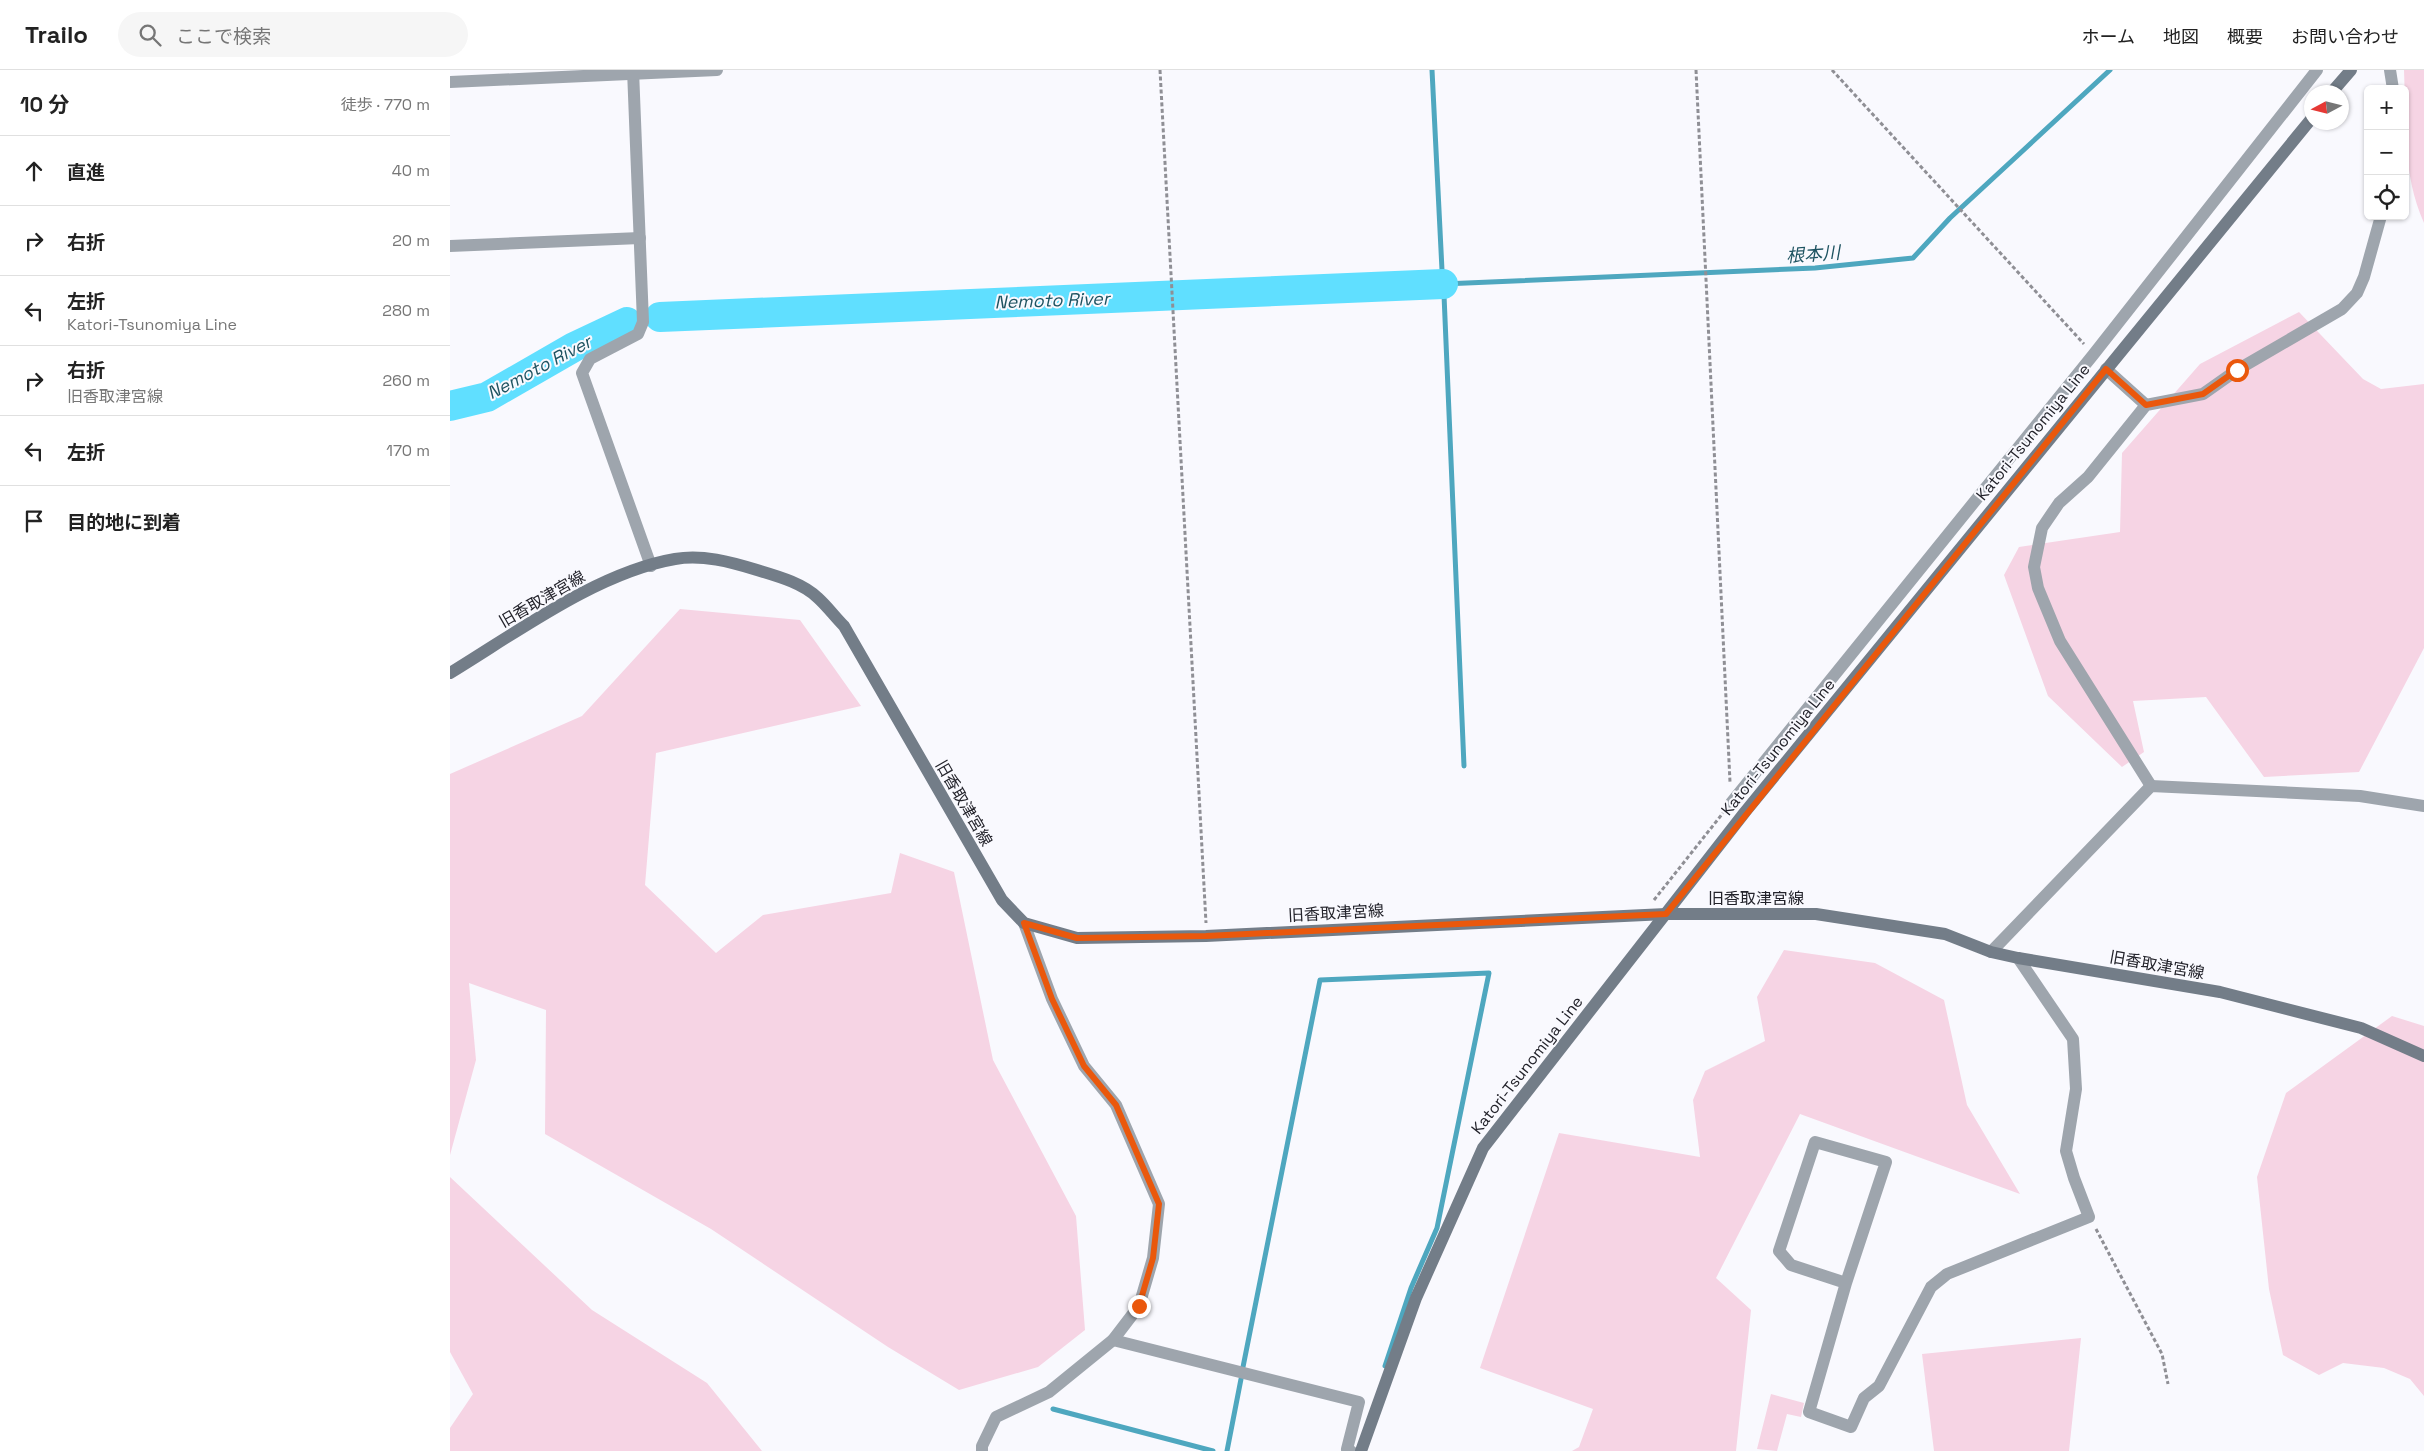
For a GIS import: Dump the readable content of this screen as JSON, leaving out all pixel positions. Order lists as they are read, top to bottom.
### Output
{
  "streets": {
    "street": ["Katori-Tsunomiya Line", "旧香取津宮線"]
  },
  "crossings": [
    ["Katori-Tsunomiya Line", "旧香取津宮線"]
  ],
  "water": ["根本川", "Nemoto River"],
  "north": "left",
  "page": {
    "header": "Trailo",
    "search": "ここで検索",
    "nav": [
      "ホーム",
      "地図",
      "概要",
      "お問い合わせ"
    ],
    "heading": ["10 分", "徒歩 · 770 m"],
    "map_buttons": ["+", "−"],
    "list": [
      ["直進", "40 m"],
      ["右折", "20 m"],
      ["左折", "Katori-Tsunomiya Line", "280 m"],
      ["右折", "旧香取津宮線", "260 m"],
      ["左折", "170 m"],
      "目的地に到着"
    ]
  }
}
